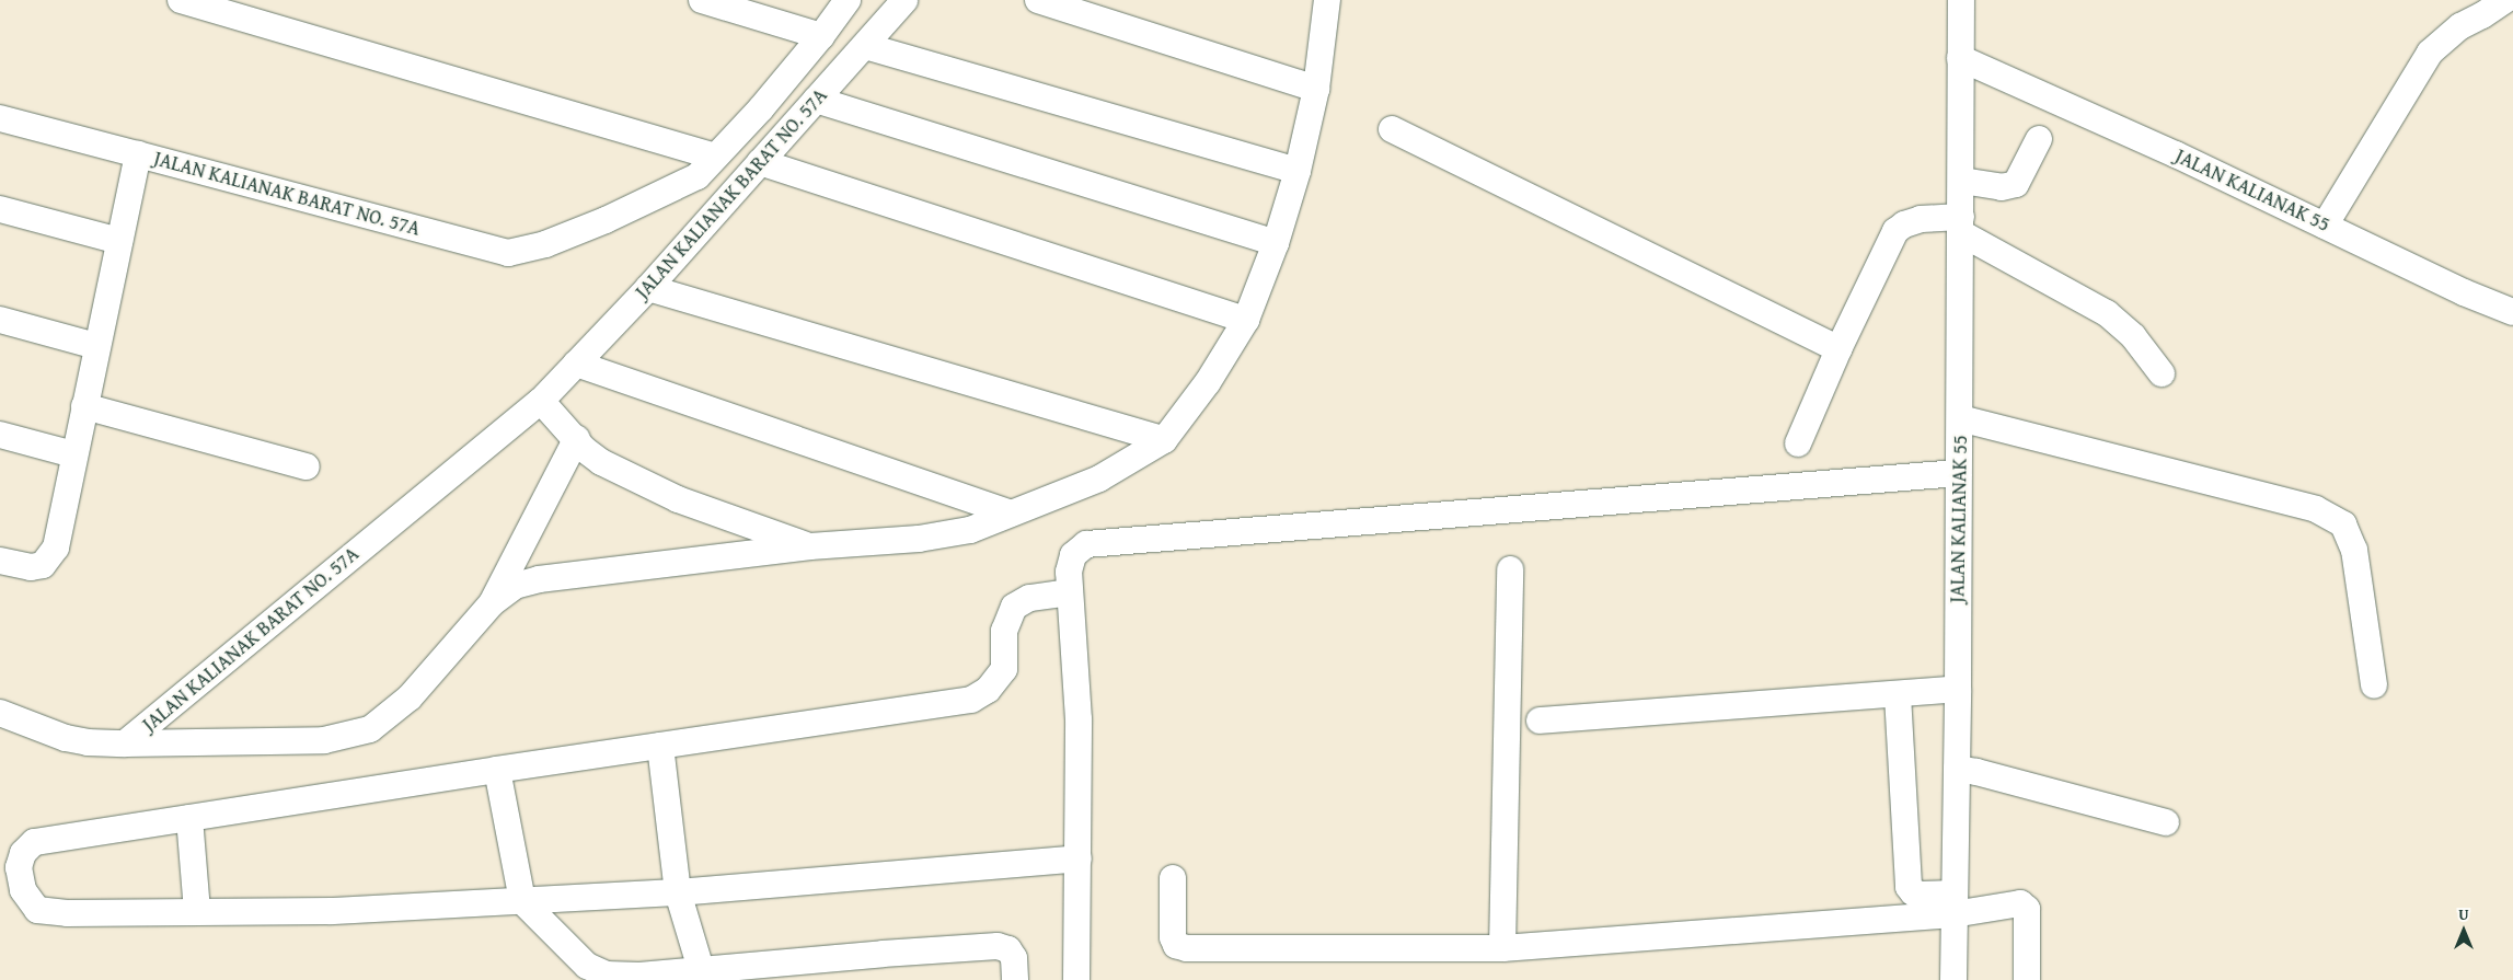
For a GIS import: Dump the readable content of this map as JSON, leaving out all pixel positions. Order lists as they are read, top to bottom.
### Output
{
  "streets": {
    "lane": ["JALAN KALIANAK 55", "JALAN KALIANAK BARAT NO. 57A"]
  },
  "north": "top"
}
